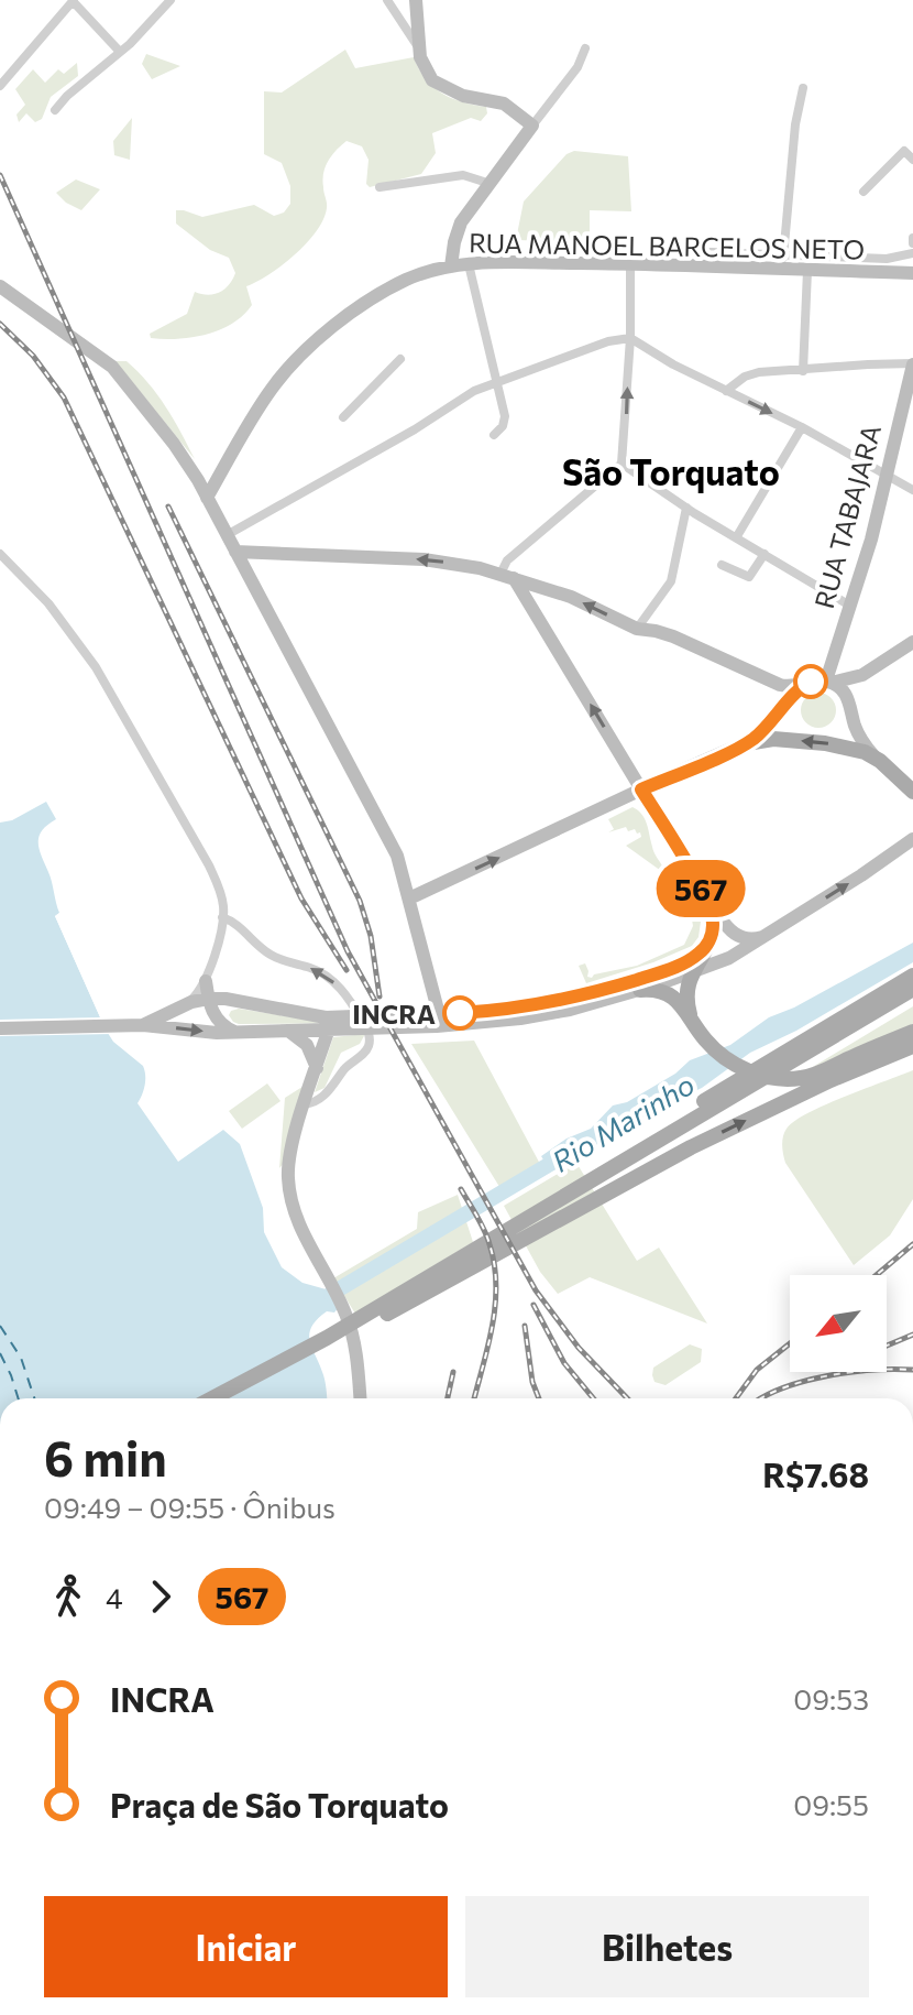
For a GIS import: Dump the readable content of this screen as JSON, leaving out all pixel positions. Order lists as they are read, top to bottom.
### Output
{
  "streets": {
    "street": ["RUA MANOEL BARCELOS NETO", "RUA TABAJARA"]
  },
  "districts": ["São Torquato"],
  "water": ["Rio Marinho"],
  "places": ["INCRA"],
  "lines": ["bus line 567"],
  "north": "bottom left",
  "page": {
    "on_map": "567",
    "heading": ["6 min", "09:49 – 09:55 · Ônibus", "R$7.68"],
    "legs": ["4", "567"],
    "list": [
      {
        "name": "INCRA",
        "value": "09:53"
      },
      {
        "name": "Praça de São Torquato",
        "value": "09:55"
      }
    ],
    "buttons": ["Iniciar", "Bilhetes"]
  }
}
